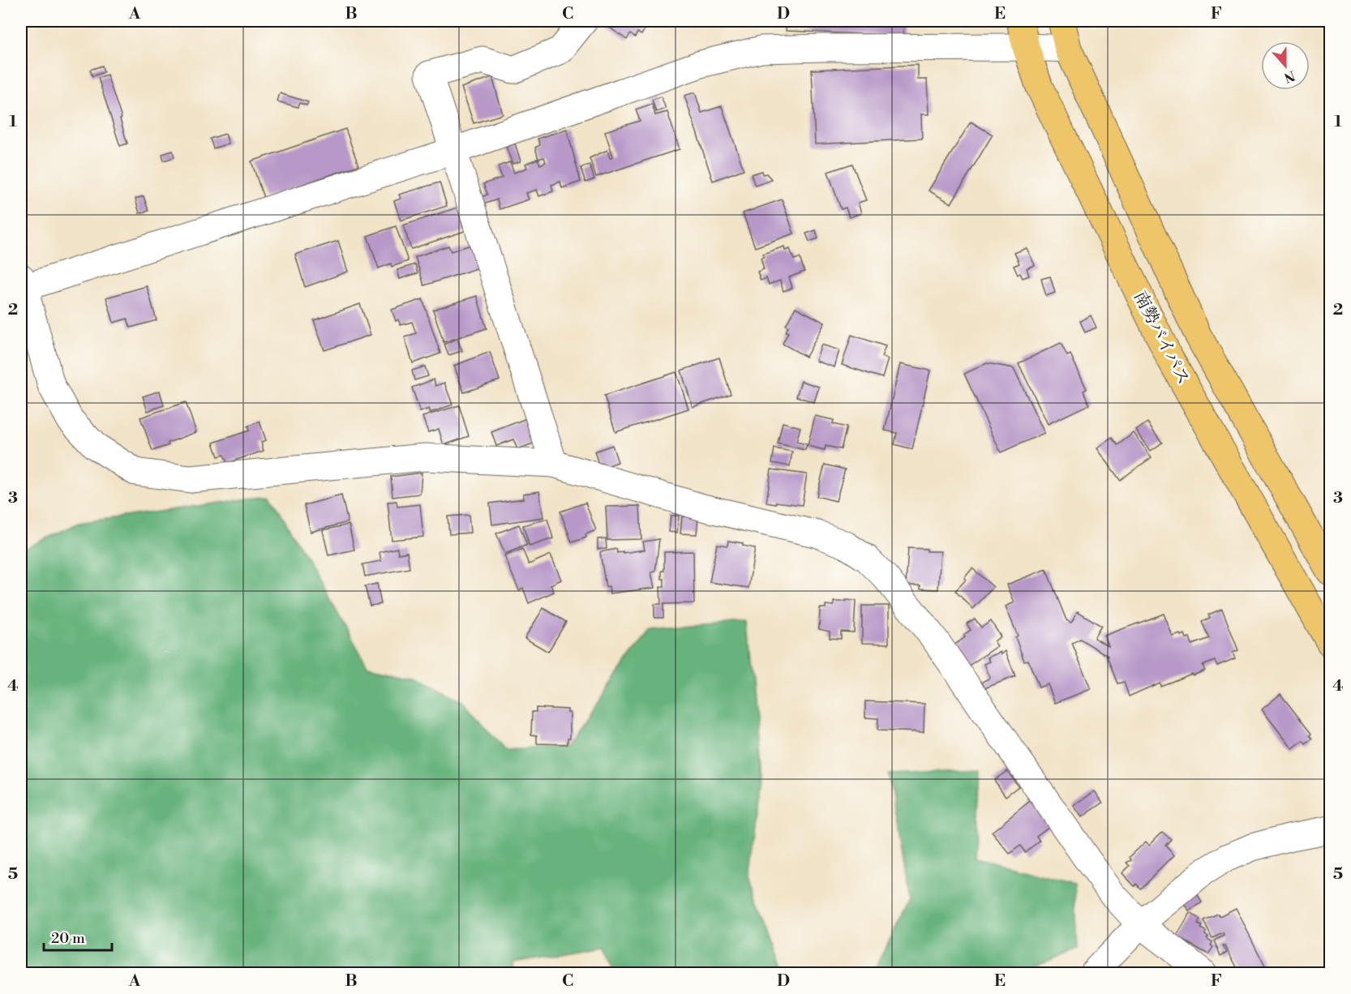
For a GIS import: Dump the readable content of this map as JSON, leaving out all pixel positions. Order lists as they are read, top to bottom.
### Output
{
  "streets": {
    "highway": ["南勢バイパス"]
  },
  "scale_bar": "20 m",
  "north": "bottom",
  "grid": {
    "columns": [
      "A",
      "B",
      "C",
      "D",
      "E",
      "F"
    ],
    "rows": [
      "1",
      "2",
      "3",
      "4",
      "5"
    ]
  }
}
